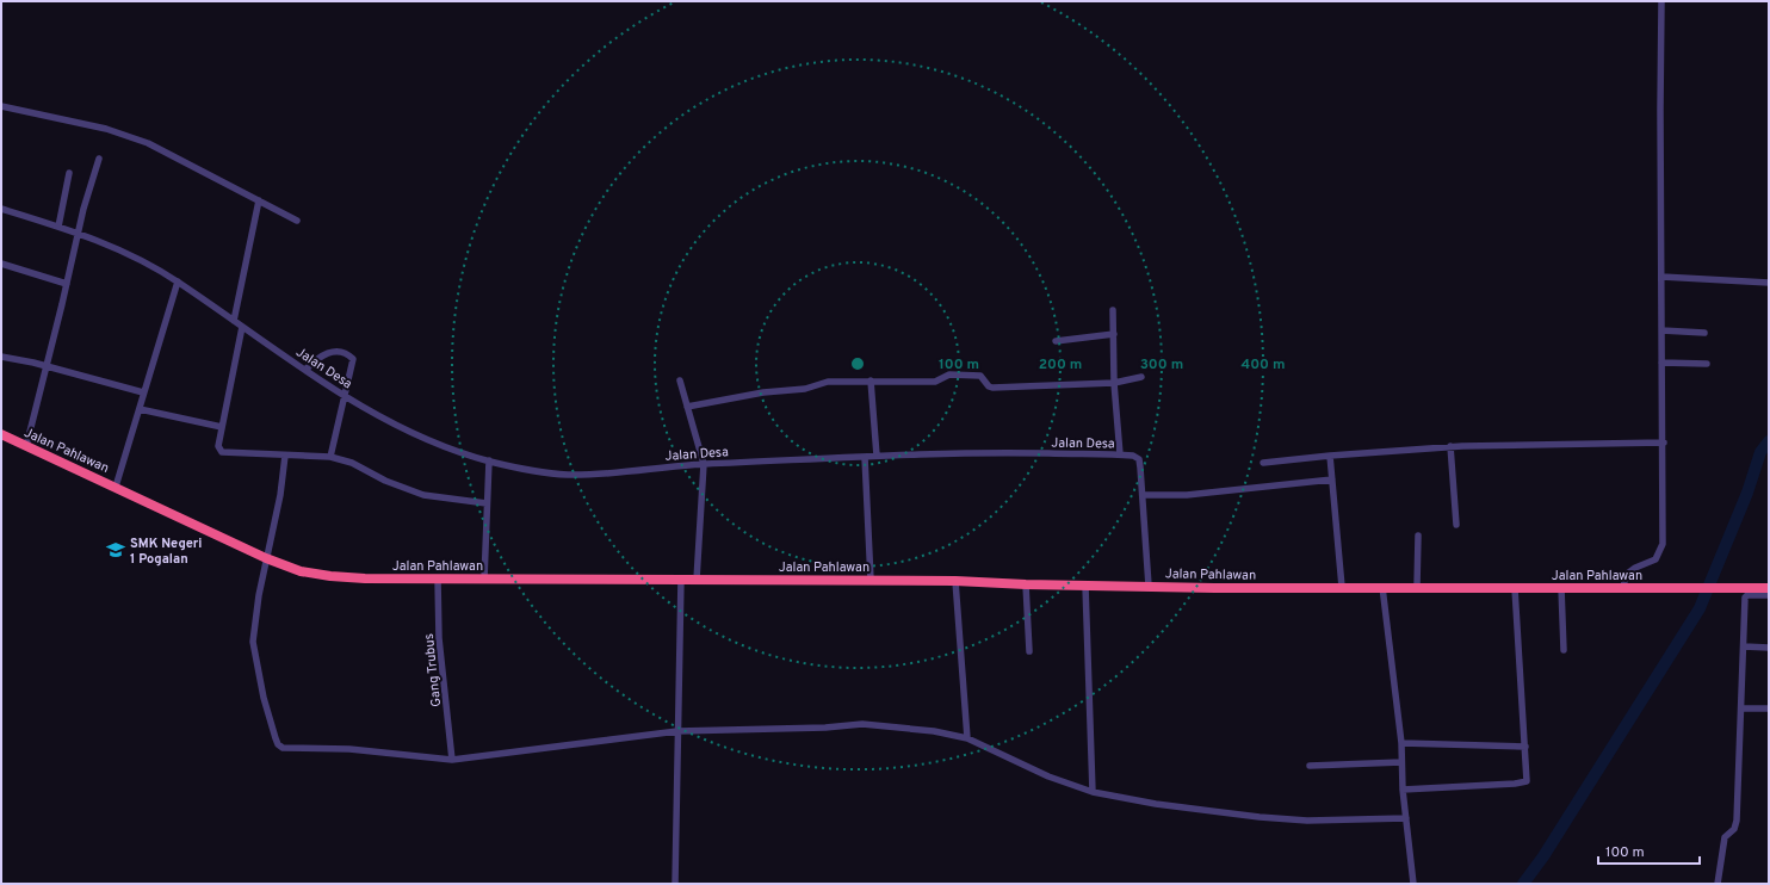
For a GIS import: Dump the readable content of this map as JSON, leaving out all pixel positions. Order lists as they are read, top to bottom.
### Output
{
  "streets": {
    "highway": ["Jalan Pahlawan"],
    "street": ["Jalan Desa", "Gang Trubus"]
  },
  "crossings": [
    ["Jalan Desa", "Jalan Pahlawan"],
    ["Jalan Pahlawan", "Gang Trubus"]
  ],
  "places": {
    "school or university": ["SMK Negeri 1 Pogalan"]
  },
  "scale_bar": "100 m",
  "rings": [
    "100 m",
    "200 m",
    "300 m",
    "400 m"
  ]
}
